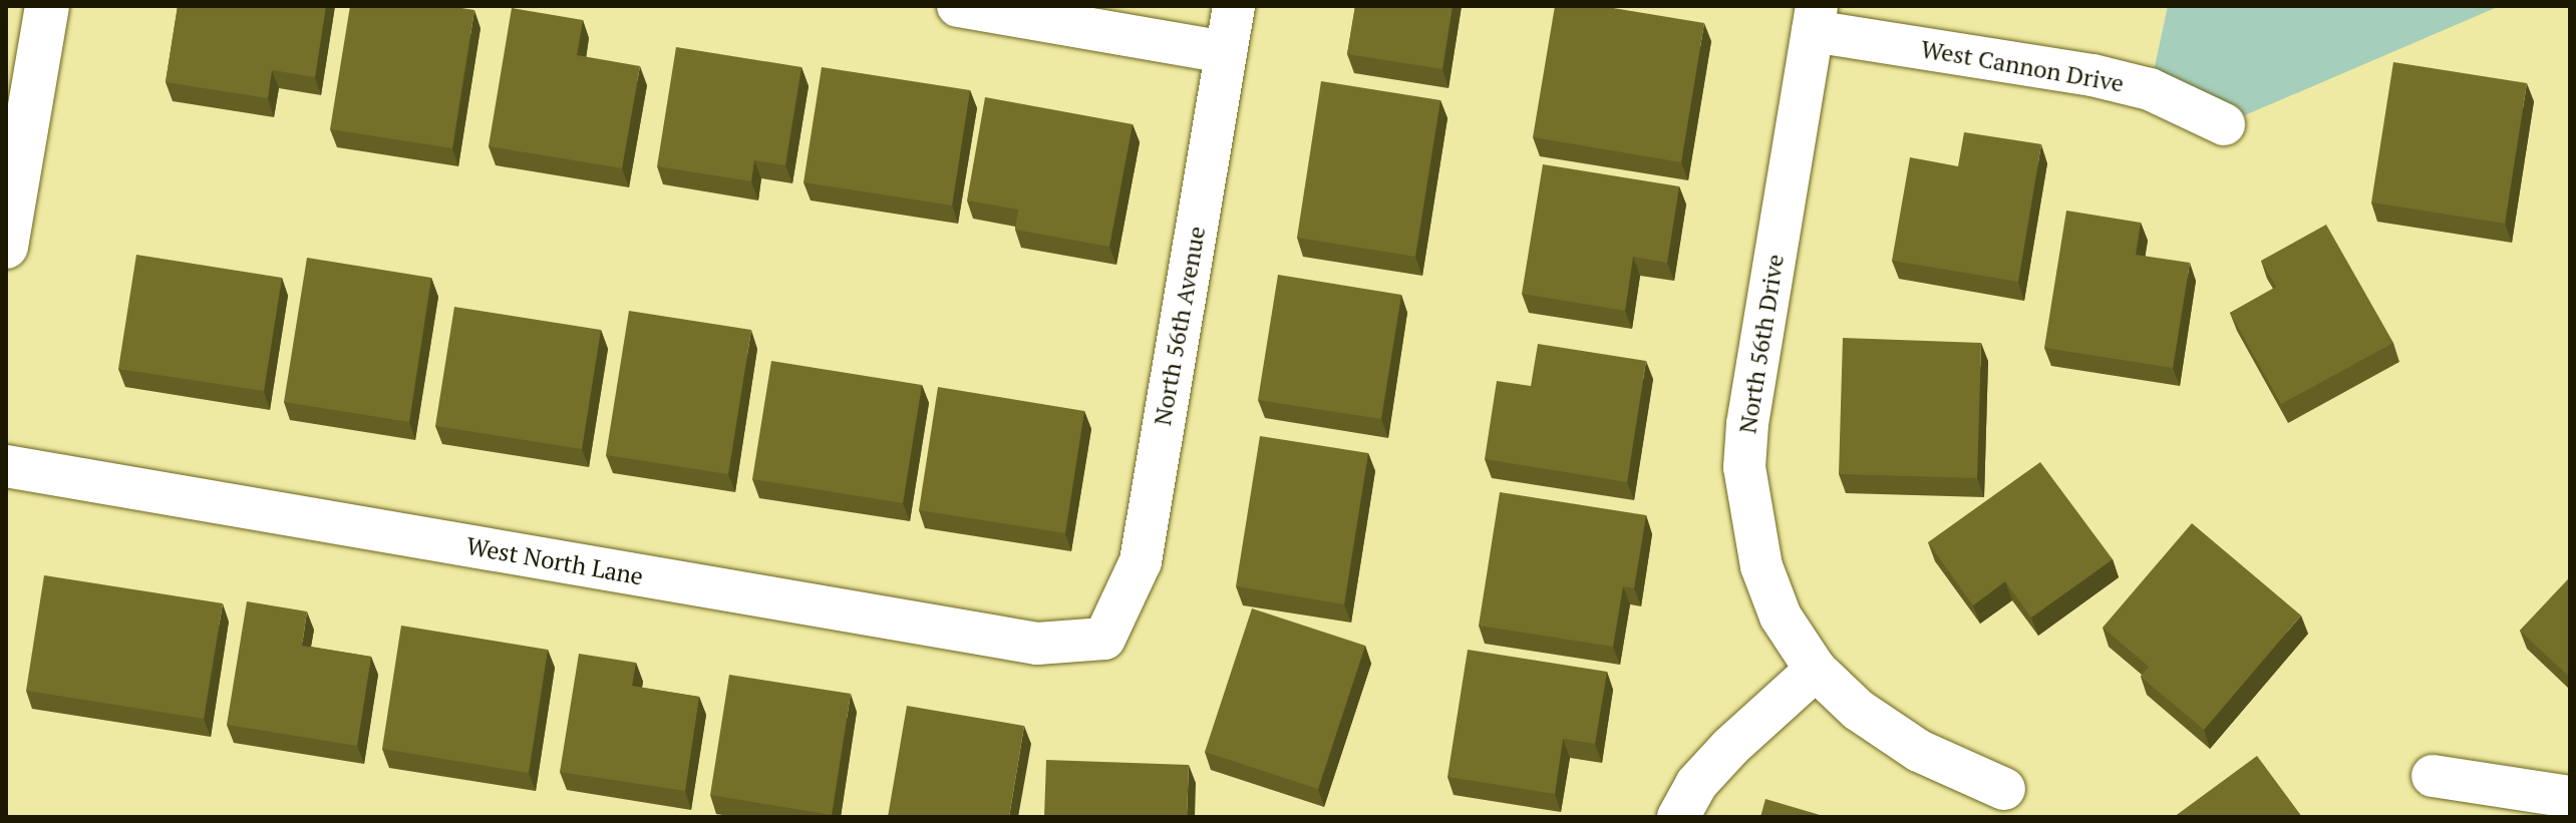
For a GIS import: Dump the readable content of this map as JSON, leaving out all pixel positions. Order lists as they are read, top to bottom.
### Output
{
  "streets": {
    "street": [
      "West Cannon Drive",
      "North 56th Avenue",
      "North 56th Drive",
      "West North Lane"
    ]
  },
  "crossings": [
    ["West Cannon Drive", "North 56th Drive"],
    ["North 56th Avenue", "West North Lane"]
  ]
}
